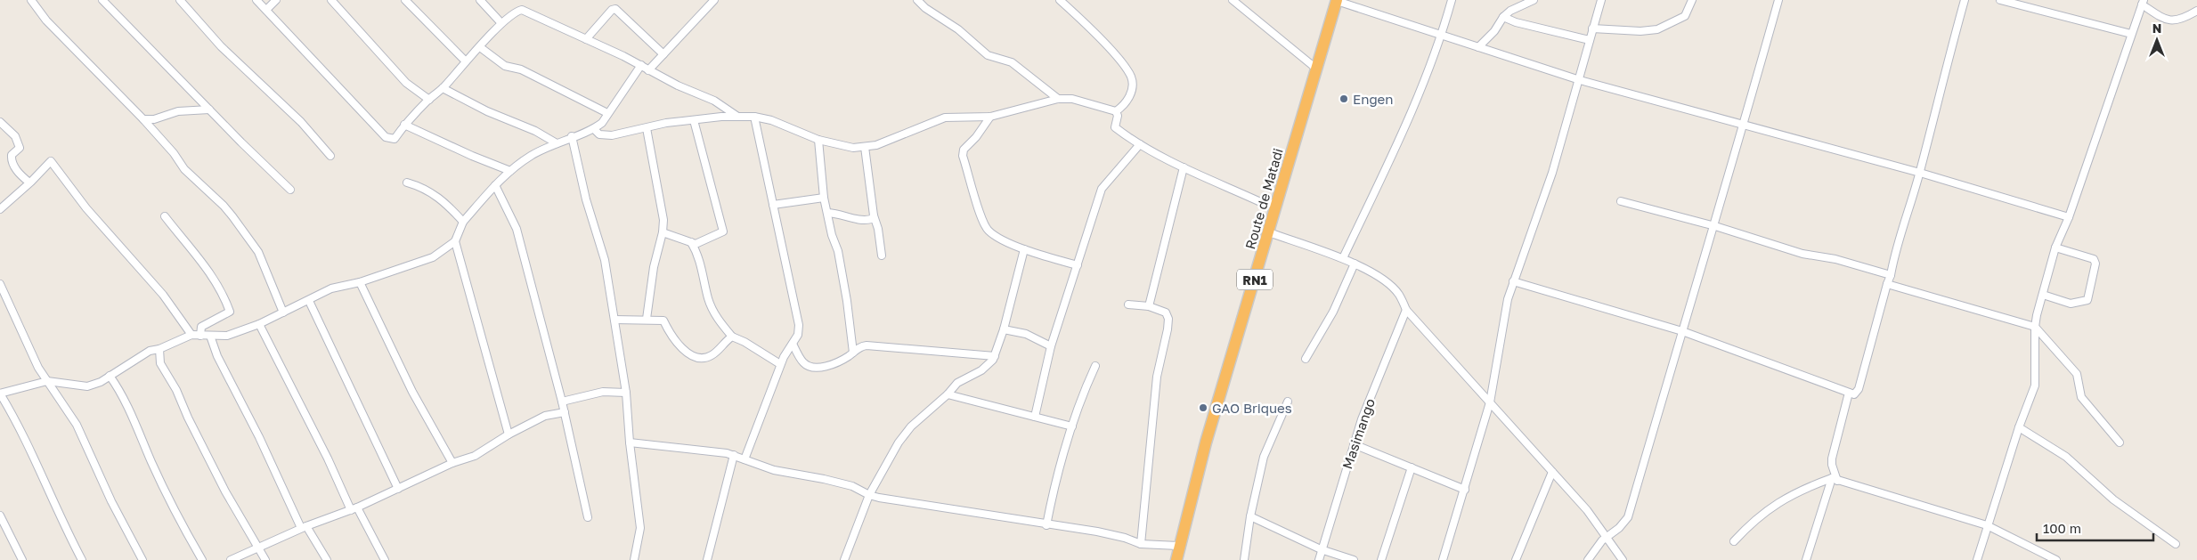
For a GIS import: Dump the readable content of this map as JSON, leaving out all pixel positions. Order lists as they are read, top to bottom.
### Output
{
  "streets": {
    "highway": ["Route de Matadi", "RN1"],
    "street": ["Masimango"]
  },
  "places": ["Engen", "GAO Briques"],
  "scale_bar": "100 m",
  "north": "top"
}
